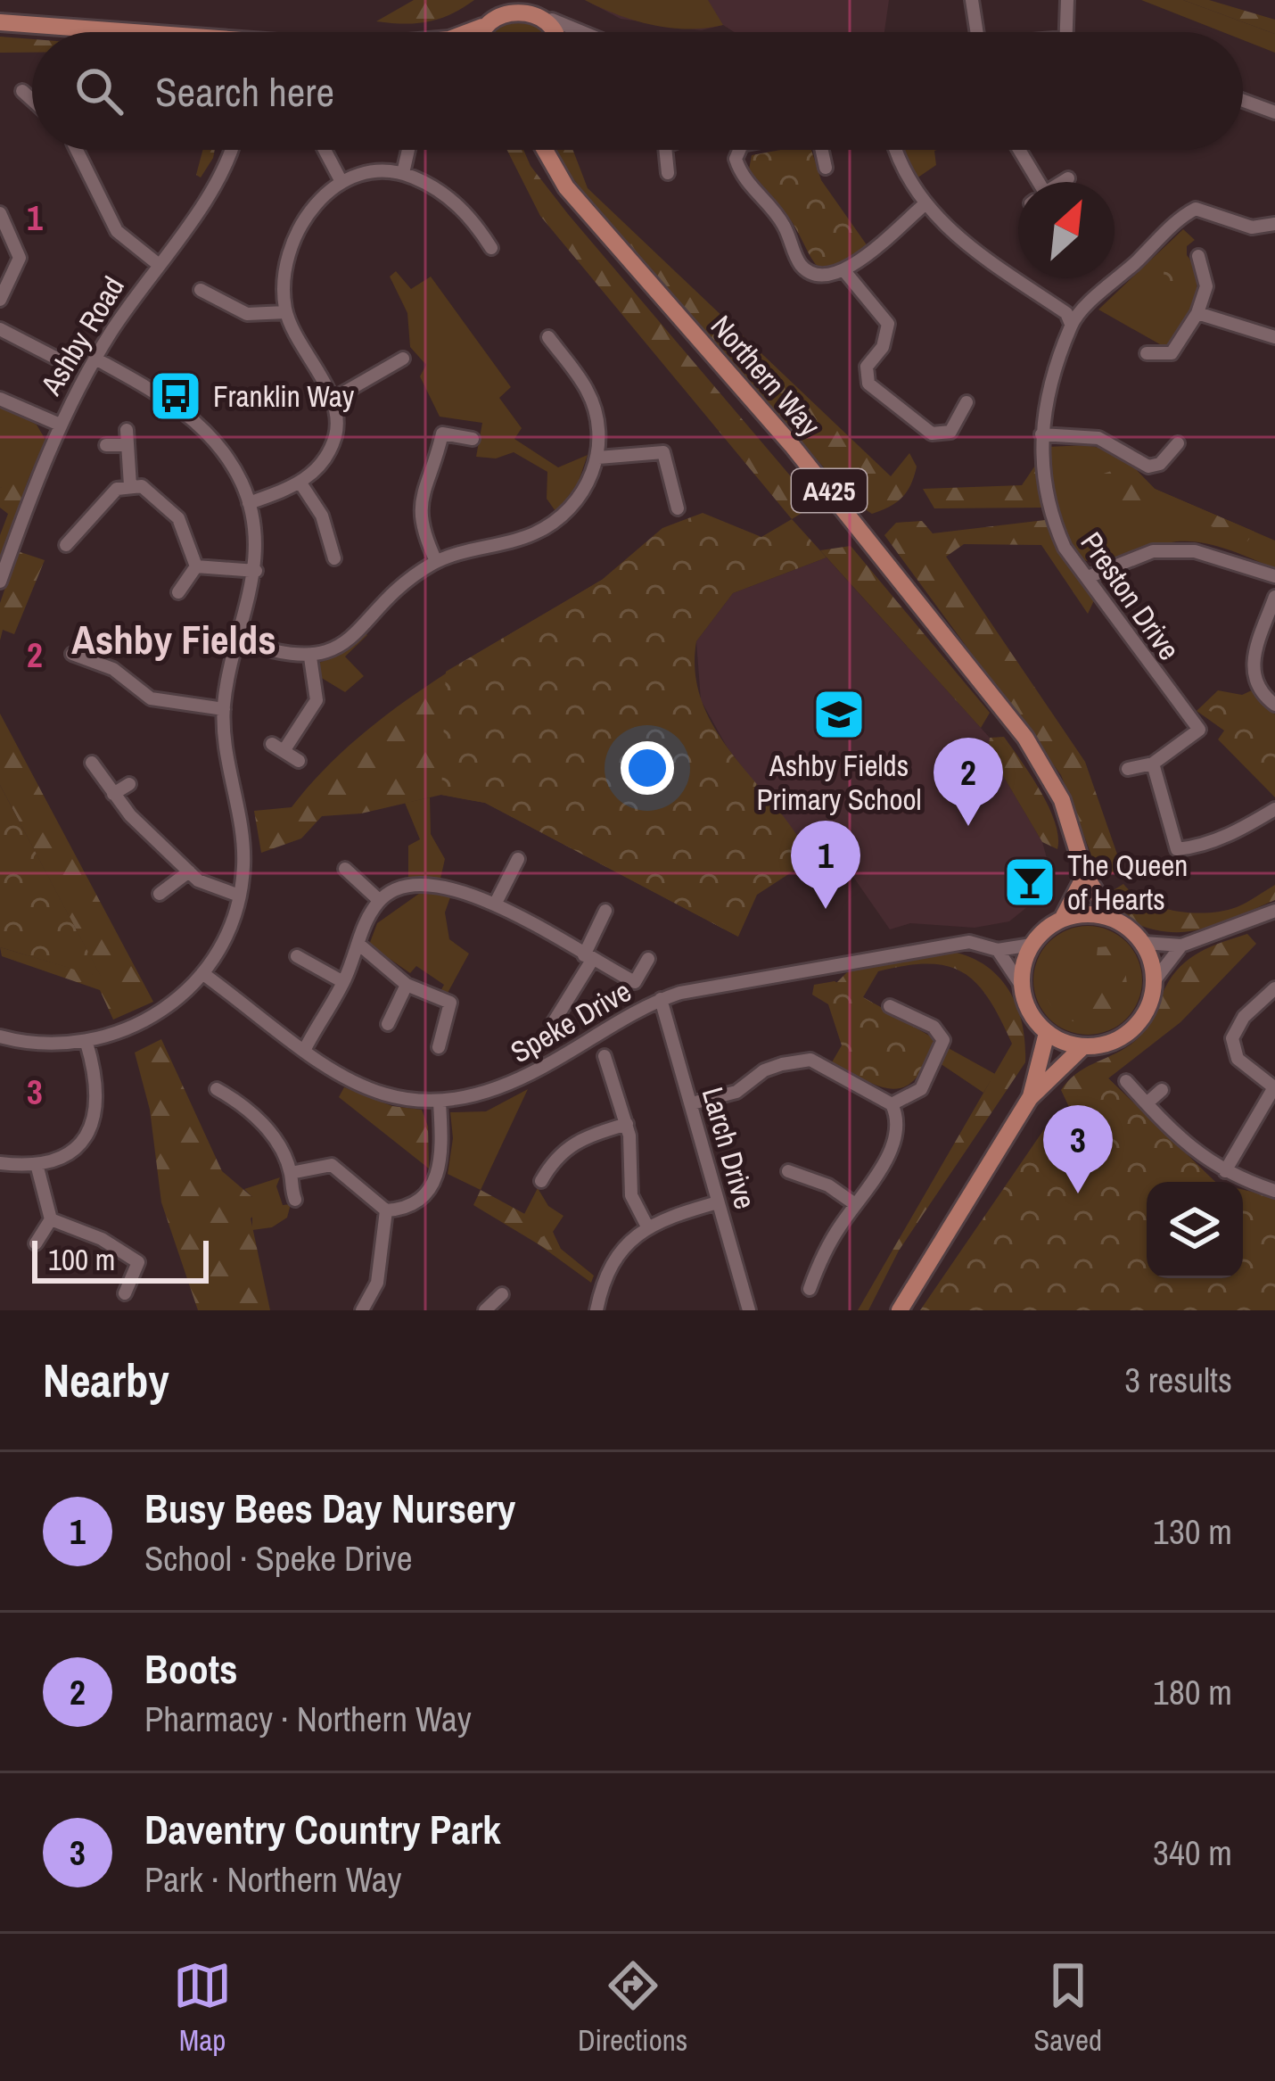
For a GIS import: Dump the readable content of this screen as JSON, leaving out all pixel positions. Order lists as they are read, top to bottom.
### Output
{
  "streets": {
    "main road": ["Northern Way", "A425"],
    "street": [
      "Ashby Road",
      "Preston Drive",
      "Speke Drive",
      "Larch Drive"
    ]
  },
  "crossings": [
    ["Northern Way", "A425"],
    ["A425", "Speke Drive"],
    ["Speke Drive", "Larch Drive"]
  ],
  "districts": ["Ashby Fields"],
  "places": {
    "bus stop": ["Franklin Way"],
    "school or university": ["Ashby Fields Primary School"],
    "bar": ["The Queen of Hearts"]
  },
  "scale_bar": "100 m",
  "north": "top right",
  "page": {
    "search": "Search here",
    "pins": ["2", "1", "3"],
    "scale": "100 m",
    "heading": ["Nearby", "3 results"],
    "list": [
      {
        "mark": "1",
        "name": "Busy Bees Day Nursery",
        "note": "School · Speke Drive",
        "value": "130 m"
      },
      {
        "mark": "2",
        "name": "Boots",
        "note": "Pharmacy · Northern Way",
        "value": "180 m"
      },
      {
        "mark": "3",
        "name": "Daventry Country Park",
        "note": "Park · Northern Way",
        "value": "340 m"
      }
    ],
    "nav": ["Map", "Directions", "Saved"]
  },
  "grid": {
    "rows": ["1", "2", "3"]
  }
}
